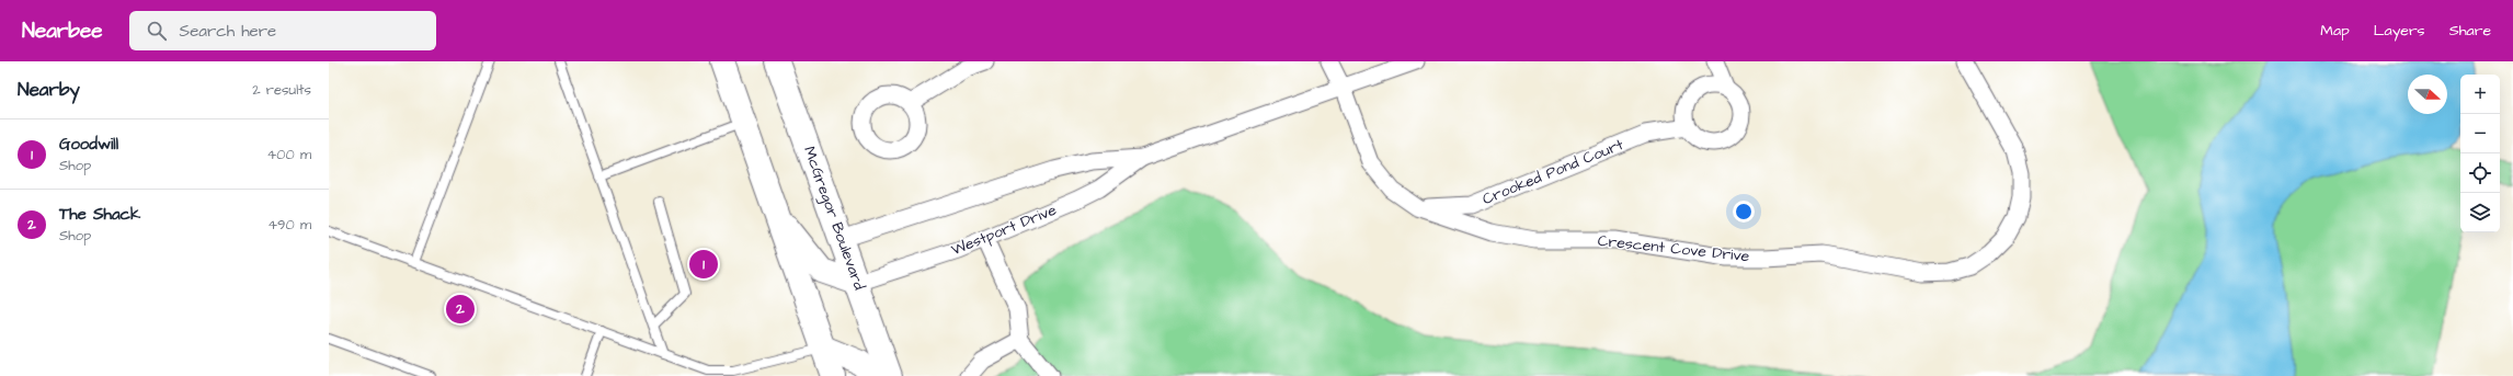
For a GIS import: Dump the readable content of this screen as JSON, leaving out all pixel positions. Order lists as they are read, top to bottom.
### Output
{
  "streets": {
    "main road": ["McGregor Boulevard"],
    "street": ["Crooked Pond Court", "Westport Drive", "Crescent Cove Drive"]
  },
  "crossings": [
    ["Crooked Pond Court", "Crescent Cove Drive"],
    ["McGregor Boulevard", "Westport Drive"],
    ["Westport Drive", "Crescent Cove Drive"]
  ],
  "north": "right",
  "page": {
    "header": "Nearbee",
    "search": "Search here",
    "nav": ["Map", "Layers", "Share"],
    "heading": ["Nearby", "2 results"],
    "map_buttons": ["+", "−"],
    "list": [
      {
        "mark": "1",
        "name": "Goodwill",
        "note": "Shop",
        "value": "400 m"
      },
      {
        "mark": "2",
        "name": "The Shack",
        "note": "Shop",
        "value": "490 m"
      }
    ],
    "pins": ["1", "2"]
  }
}
